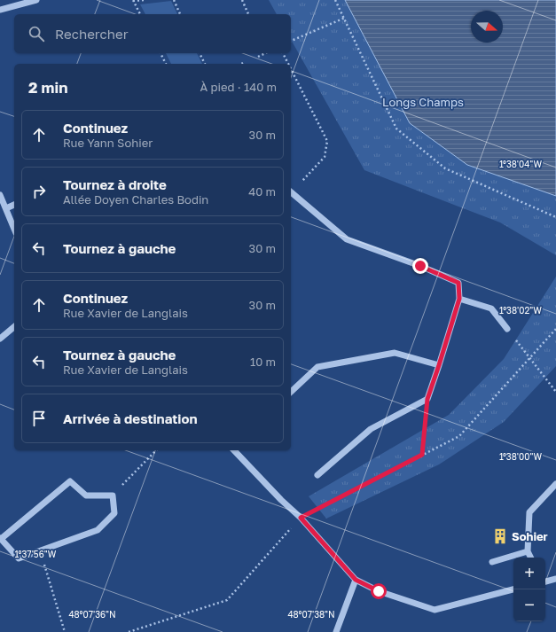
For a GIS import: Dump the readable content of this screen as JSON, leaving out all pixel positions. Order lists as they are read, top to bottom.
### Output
{
  "parks": ["Longs Champs"],
  "places": {
    "building": ["Sohier"]
  },
  "north": "right",
  "page": {
    "search": "Rechercher",
    "heading": ["2 min", "À pied · 140 m"],
    "list": [
      ["Continuez", "Rue Yann Sohier", "30 m"],
      ["Tournez à droite", "Allée Doyen Charles Bodin", "40 m"],
      ["Tournez à gauche", "30 m"],
      ["Continuez", "Rue Xavier de Langlais", "30 m"],
      ["Tournez à gauche", "Rue Xavier de Langlais", "10 m"],
      "Arrivée à destination"
    ],
    "map_buttons": ["+", "−"]
  },
  "coordinates": [
    "1°38'04\"W",
    "1°38'02\"W",
    "1°38'00\"W",
    "1°37'56\"W",
    "48°07'36\"N",
    "48°07'38\"N"
  ]
}
